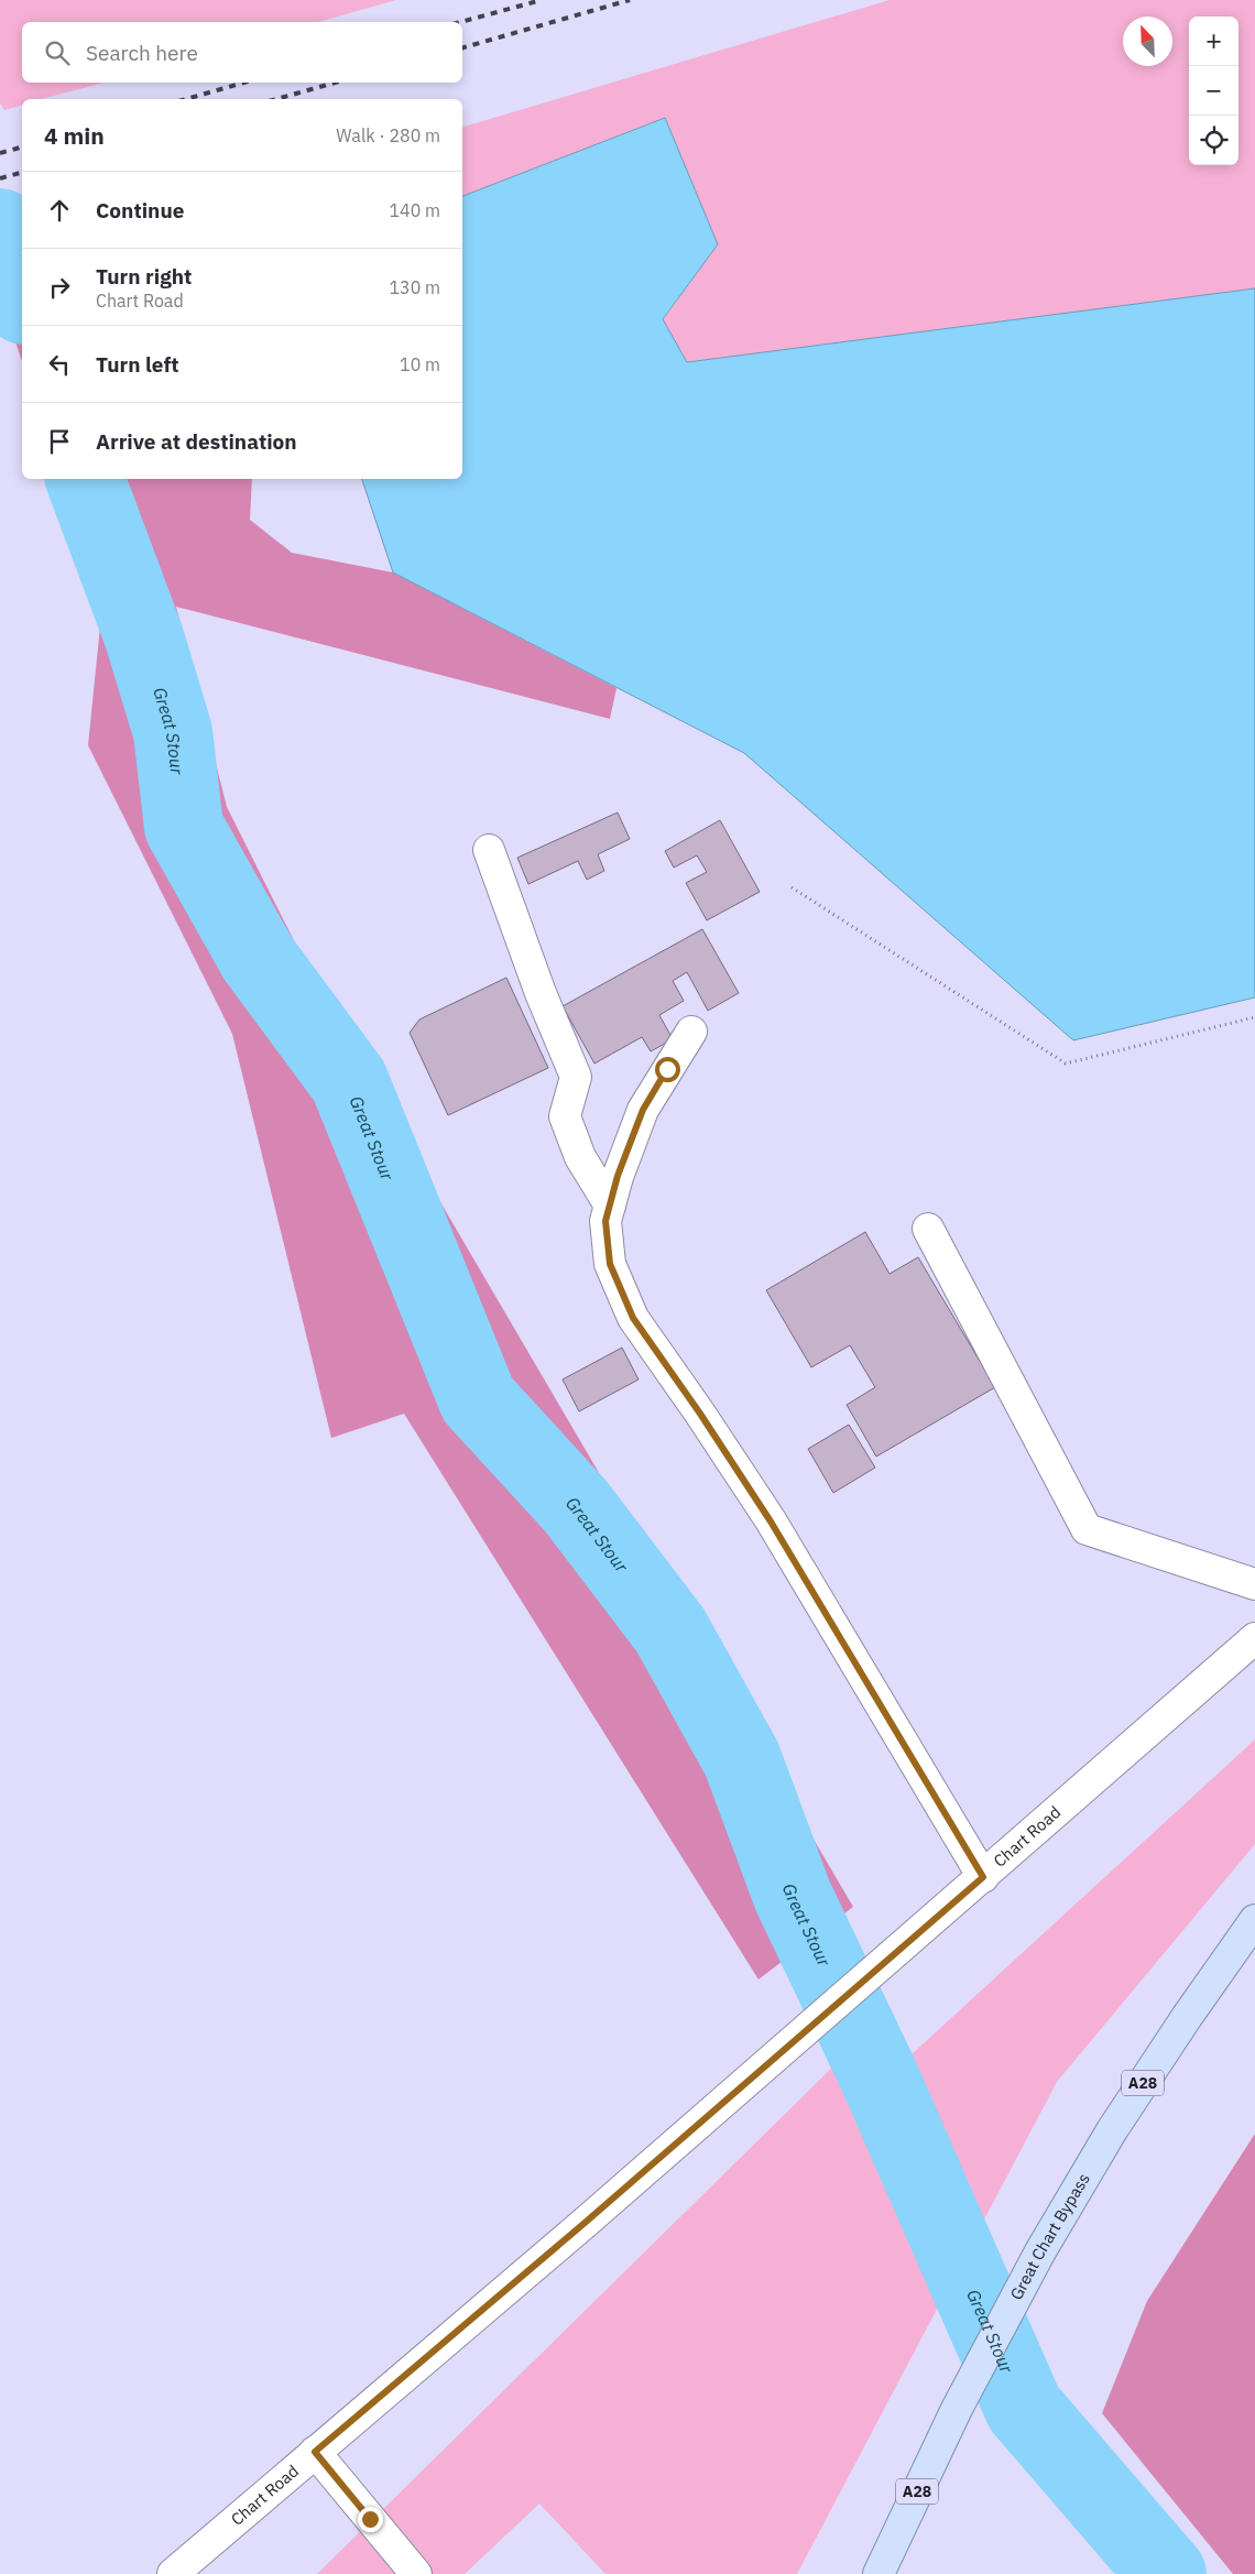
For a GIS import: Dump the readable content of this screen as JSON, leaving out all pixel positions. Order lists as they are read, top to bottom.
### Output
{
  "streets": {
    "main road": ["A28", "Great Chart Bypass"],
    "street": ["Chart Road"]
  },
  "water": ["Great Stour"],
  "north": "top left",
  "page": {
    "map_buttons": ["+", "−"],
    "search": "Search here",
    "heading": ["4 min", "Walk · 280 m"],
    "list": [
      ["Continue", "140 m"],
      ["Turn right", "Chart Road", "130 m"],
      ["Turn left", "10 m"],
      "Arrive at destination"
    ]
  }
}
